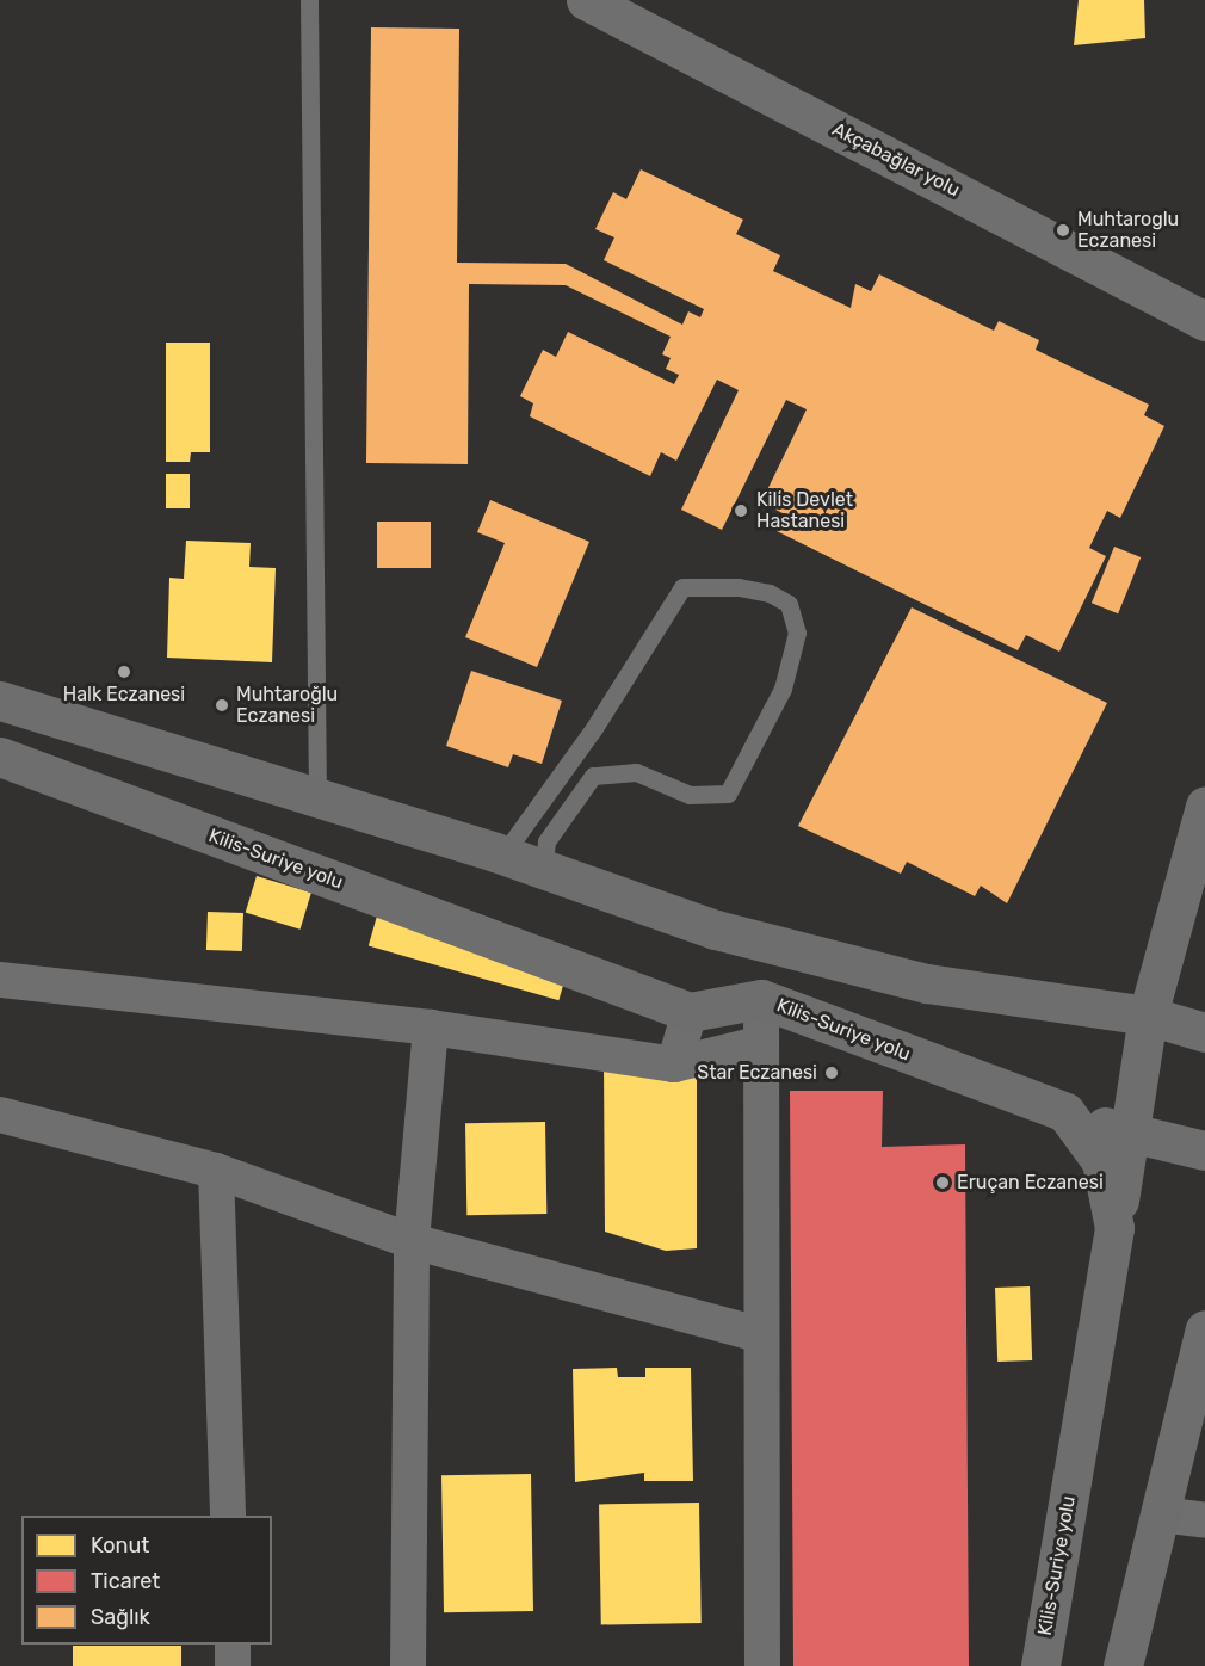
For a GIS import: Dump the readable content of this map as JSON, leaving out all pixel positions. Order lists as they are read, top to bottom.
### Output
{
  "streets": {
    "highway": ["Kilis-Suriye yolu"],
    "street": ["Akçabağlar yolu"]
  },
  "places": [
    "Muhtaroglu Eczanesi",
    "Kilis Devlet Hastanesi",
    "Halk Eczanesi",
    "Muhtaroğlu Eczanesi",
    "Star Eczanesi",
    "Eruçan Eczanesi"
  ],
  "legend": ["Konut", "Ticaret", "Sağlık"]
}
